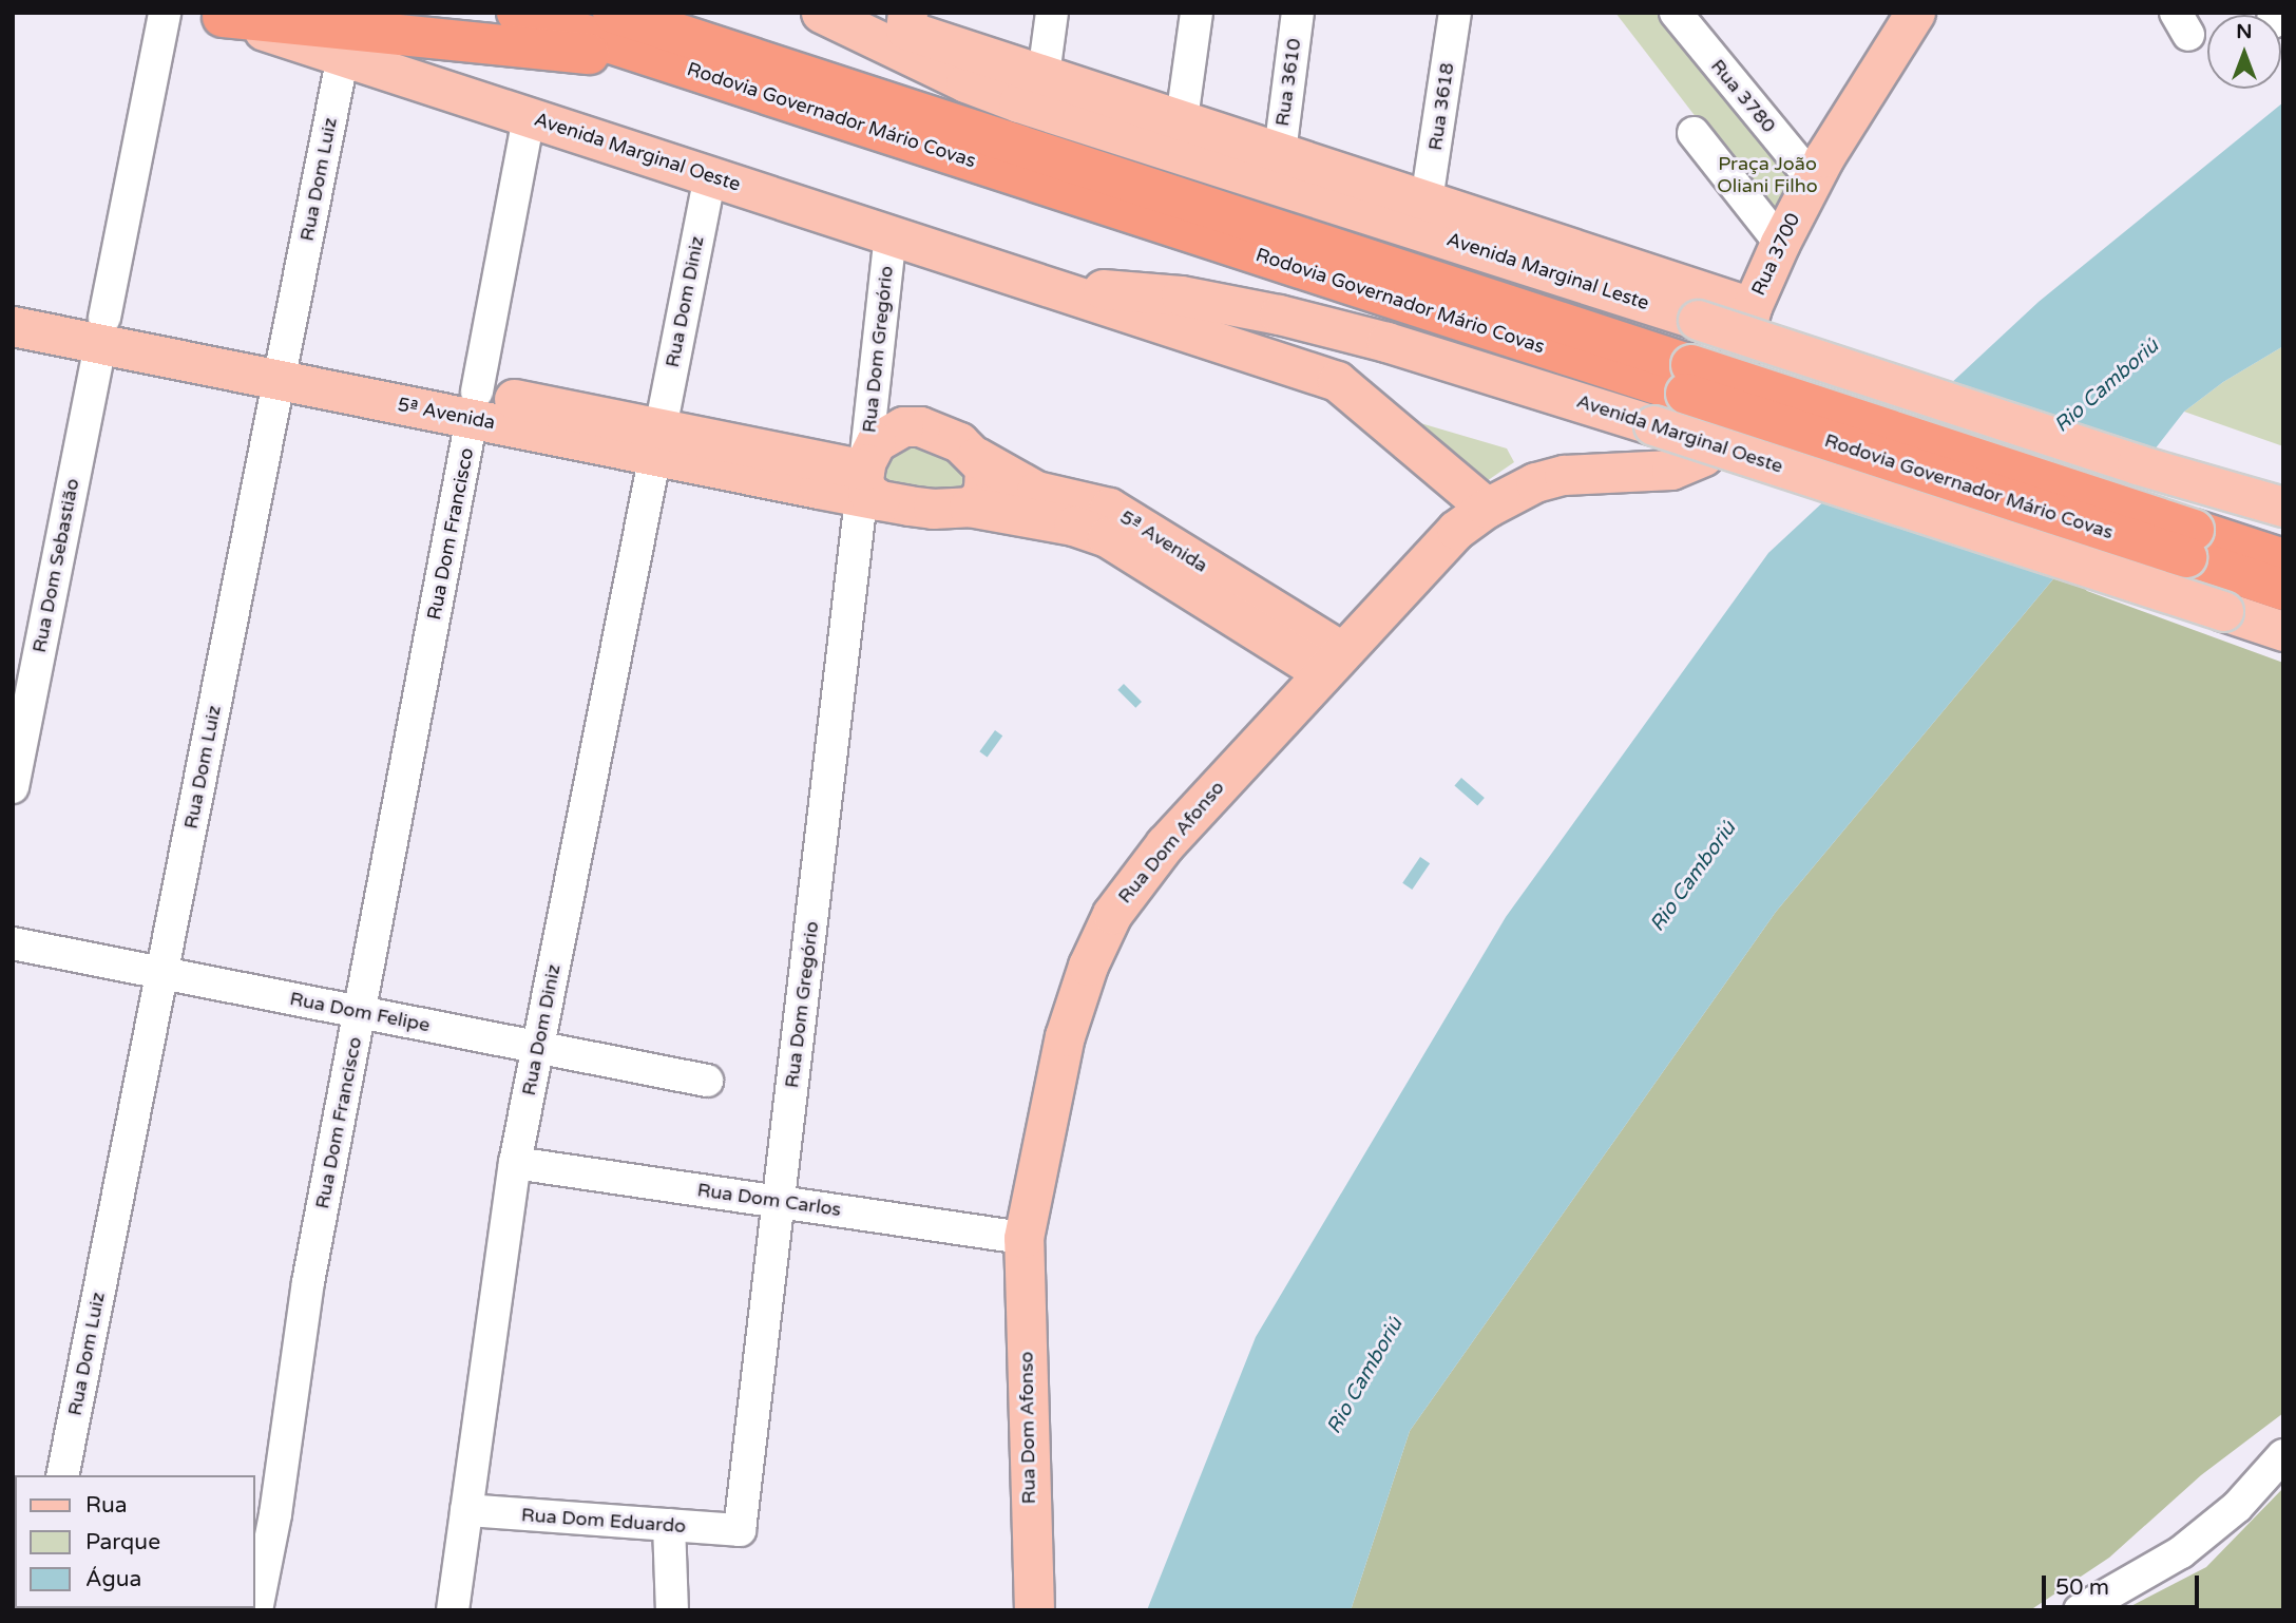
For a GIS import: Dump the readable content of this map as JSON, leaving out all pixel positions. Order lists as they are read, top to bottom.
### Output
{
  "streets": {
    "highway": ["Rodovia Governador Mário Covas"],
    "main road": [
      "Avenida Marginal Oeste",
      "Rua 3700",
      "Avenida Marginal Leste",
      "5ª Avenida",
      "Rua Dom Afonso"
    ],
    "street": [
      "Rua 3610",
      "Rua 3780",
      "Rua 3618",
      "Rua Dom Luiz",
      "Rua Dom Diniz",
      "Rua Dom Gregório",
      "Rua Dom Francisco",
      "Rua Dom Sebastião",
      "Rua Dom Felipe",
      "Rua Dom Carlos",
      "Rua Dom Eduardo"
    ]
  },
  "crossings": [
    ["Rua 3610", "Avenida Marginal Leste"],
    ["Rua 3780", "Rua 3700"],
    ["Rua 3618", "Avenida Marginal Leste"],
    ["Avenida Marginal Oeste", "Rua Dom Luiz"],
    ["Avenida Marginal Oeste", "Rua Dom Diniz"],
    ["Avenida Marginal Oeste", "Rua Dom Gregório"],
    ["Avenida Marginal Oeste", "Rua Dom Francisco"],
    ["Avenida Marginal Oeste", "Rua Dom Afonso"],
    ["Rua Dom Luiz", "5ª Avenida"],
    ["Rua Dom Luiz", "Rua Dom Felipe"],
    ["Rua 3700", "Avenida Marginal Leste"],
    ["Rua 3700", "Rua Dom Afonso"],
    ["Rua Dom Diniz", "5ª Avenida"],
    ["Rua Dom Diniz", "Rua Dom Felipe"],
    ["Rua Dom Diniz", "Rua Dom Carlos"],
    ["Rua Dom Diniz", "Rua Dom Eduardo"],
    ["Rua Dom Gregório", "5ª Avenida"],
    ["Rua Dom Gregório", "Rua Dom Carlos"],
    ["Rua Dom Gregório", "Rua Dom Eduardo"],
    ["5ª Avenida", "Rua Dom Francisco"],
    ["5ª Avenida", "Rua Dom Sebastião"],
    ["5ª Avenida", "Rua Dom Afonso"],
    ["Rua Dom Francisco", "Rua Dom Felipe"],
    ["Rua Dom Afonso", "Rua Dom Carlos"]
  ],
  "water": ["Rio Camboriú"],
  "parks": ["Praça João Oliani Filho"],
  "legend": ["Rua", "Parque", "Água"],
  "scale_bar": "50 m",
  "north": "top"
}
